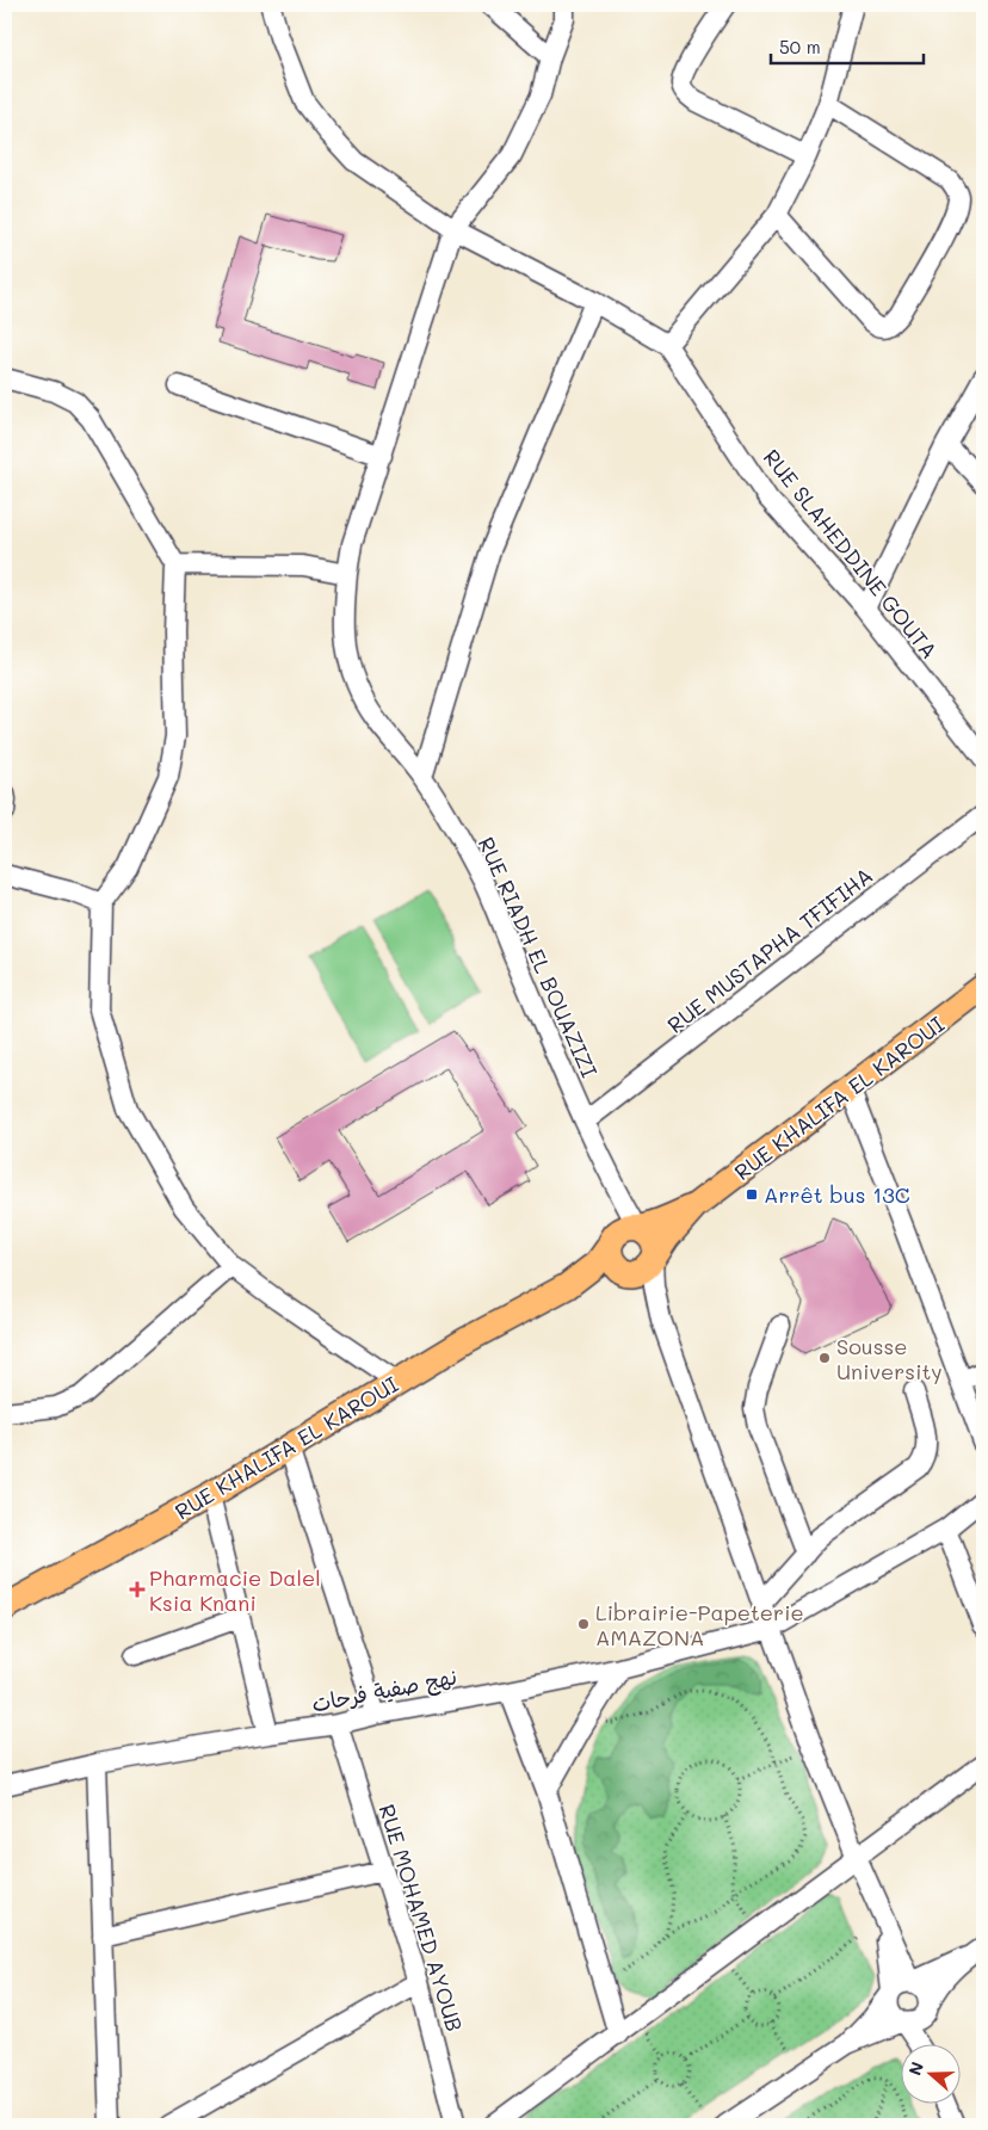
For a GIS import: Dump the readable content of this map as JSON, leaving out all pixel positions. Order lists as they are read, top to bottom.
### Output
{
  "streets": {
    "main road": ["RUE KHALIFA EL KAROUI"],
    "street": [
      "RUE SLAHEDDINE GOUTA",
      "RUE MUSTAPHA TFIFIHA",
      "RUE RIADH EL BOUAZIZI",
      "نهج صفية فرحات",
      "RUE MOHAMED AYOUB"
    ]
  },
  "crossings": [
    ["RUE MUSTAPHA TFIFIHA", "RUE RIADH EL BOUAZIZI"],
    ["RUE RIADH EL BOUAZIZI", "RUE KHALIFA EL KAROUI"],
    ["نهج صفية فرحات", "RUE MOHAMED AYOUB"]
  ],
  "places": {
    "transit": ["Arrêt bus 13C"],
    "other": ["Sousse University", "Librairie-Papeterie AMAZONA"],
    "health": ["Pharmacie Dalel Ksia Knani"]
  },
  "scale_bar": "50 m",
  "north": "left"
}
